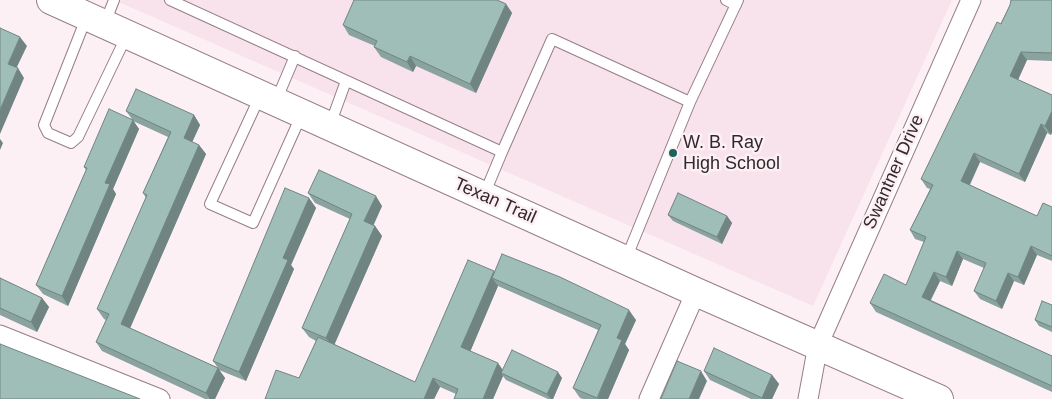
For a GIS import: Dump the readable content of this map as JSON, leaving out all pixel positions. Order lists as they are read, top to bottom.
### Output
{
  "streets": {
    "street": ["Swantner Drive", "Texan Trail"]
  },
  "crossings": [
    ["Swantner Drive", "Texan Trail"]
  ],
  "places": ["W. B. Ray High School"]
}
